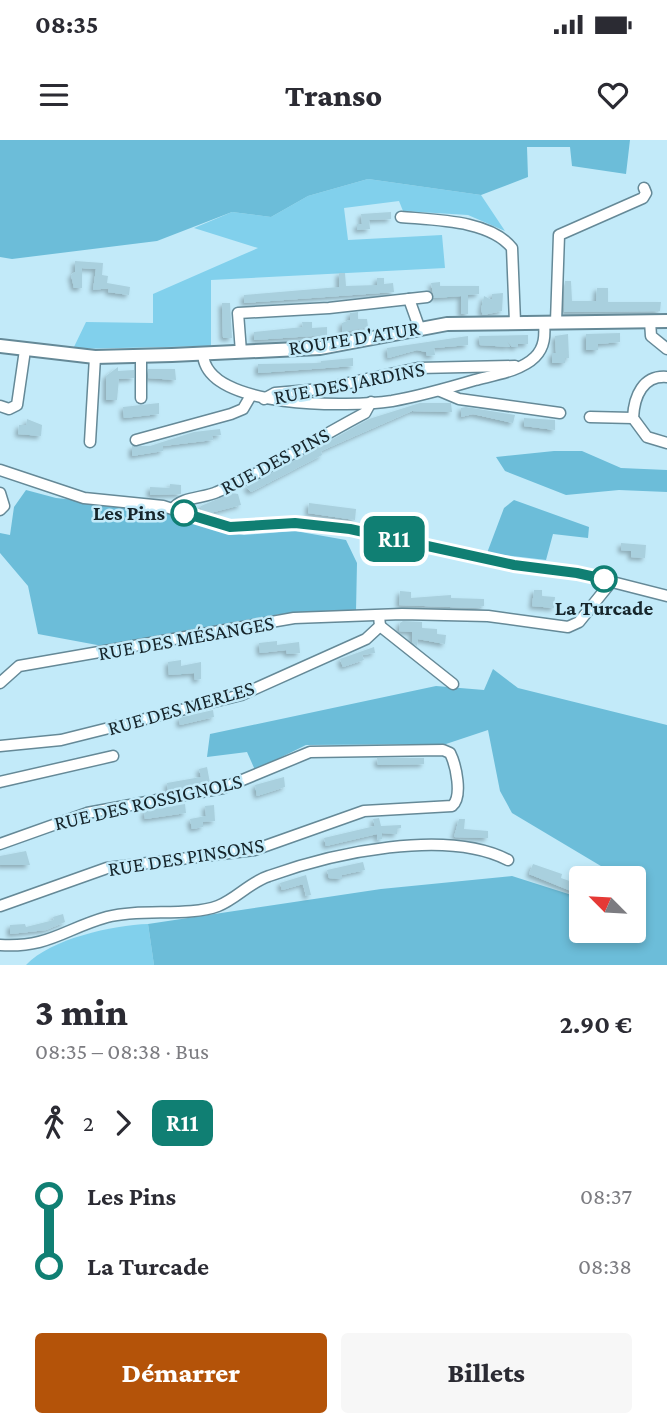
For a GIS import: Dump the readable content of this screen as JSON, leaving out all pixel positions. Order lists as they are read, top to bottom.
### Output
{
  "streets": {
    "main road": ["ROUTE D'ATUR"],
    "street": [
      "RUE DES JARDINS",
      "RUE DES PINS",
      "RUE DES MÉSANGES",
      "RUE DES MERLES",
      "RUE DES ROSSIGNOLS",
      "RUE DES PINSONS"
    ]
  },
  "crossings": [
    ["RUE DES MÉSANGES", "RUE DES MERLES"],
    ["RUE DES ROSSIGNOLS", "RUE DES PINSONS"]
  ],
  "places": ["Les Pins", "La Turcade"],
  "lines": ["bus line R11"],
  "north": "top left",
  "page": {
    "status": "08:35",
    "header": "Transo",
    "on_map": "R11",
    "heading": ["3 min", "08:35 – 08:38 · Bus", "2.90 €"],
    "legs": ["2", "R11"],
    "list": [
      {
        "name": "Les Pins",
        "value": "08:37"
      },
      {
        "name": "La Turcade",
        "value": "08:38"
      }
    ],
    "buttons": ["Démarrer", "Billets"]
  }
}
